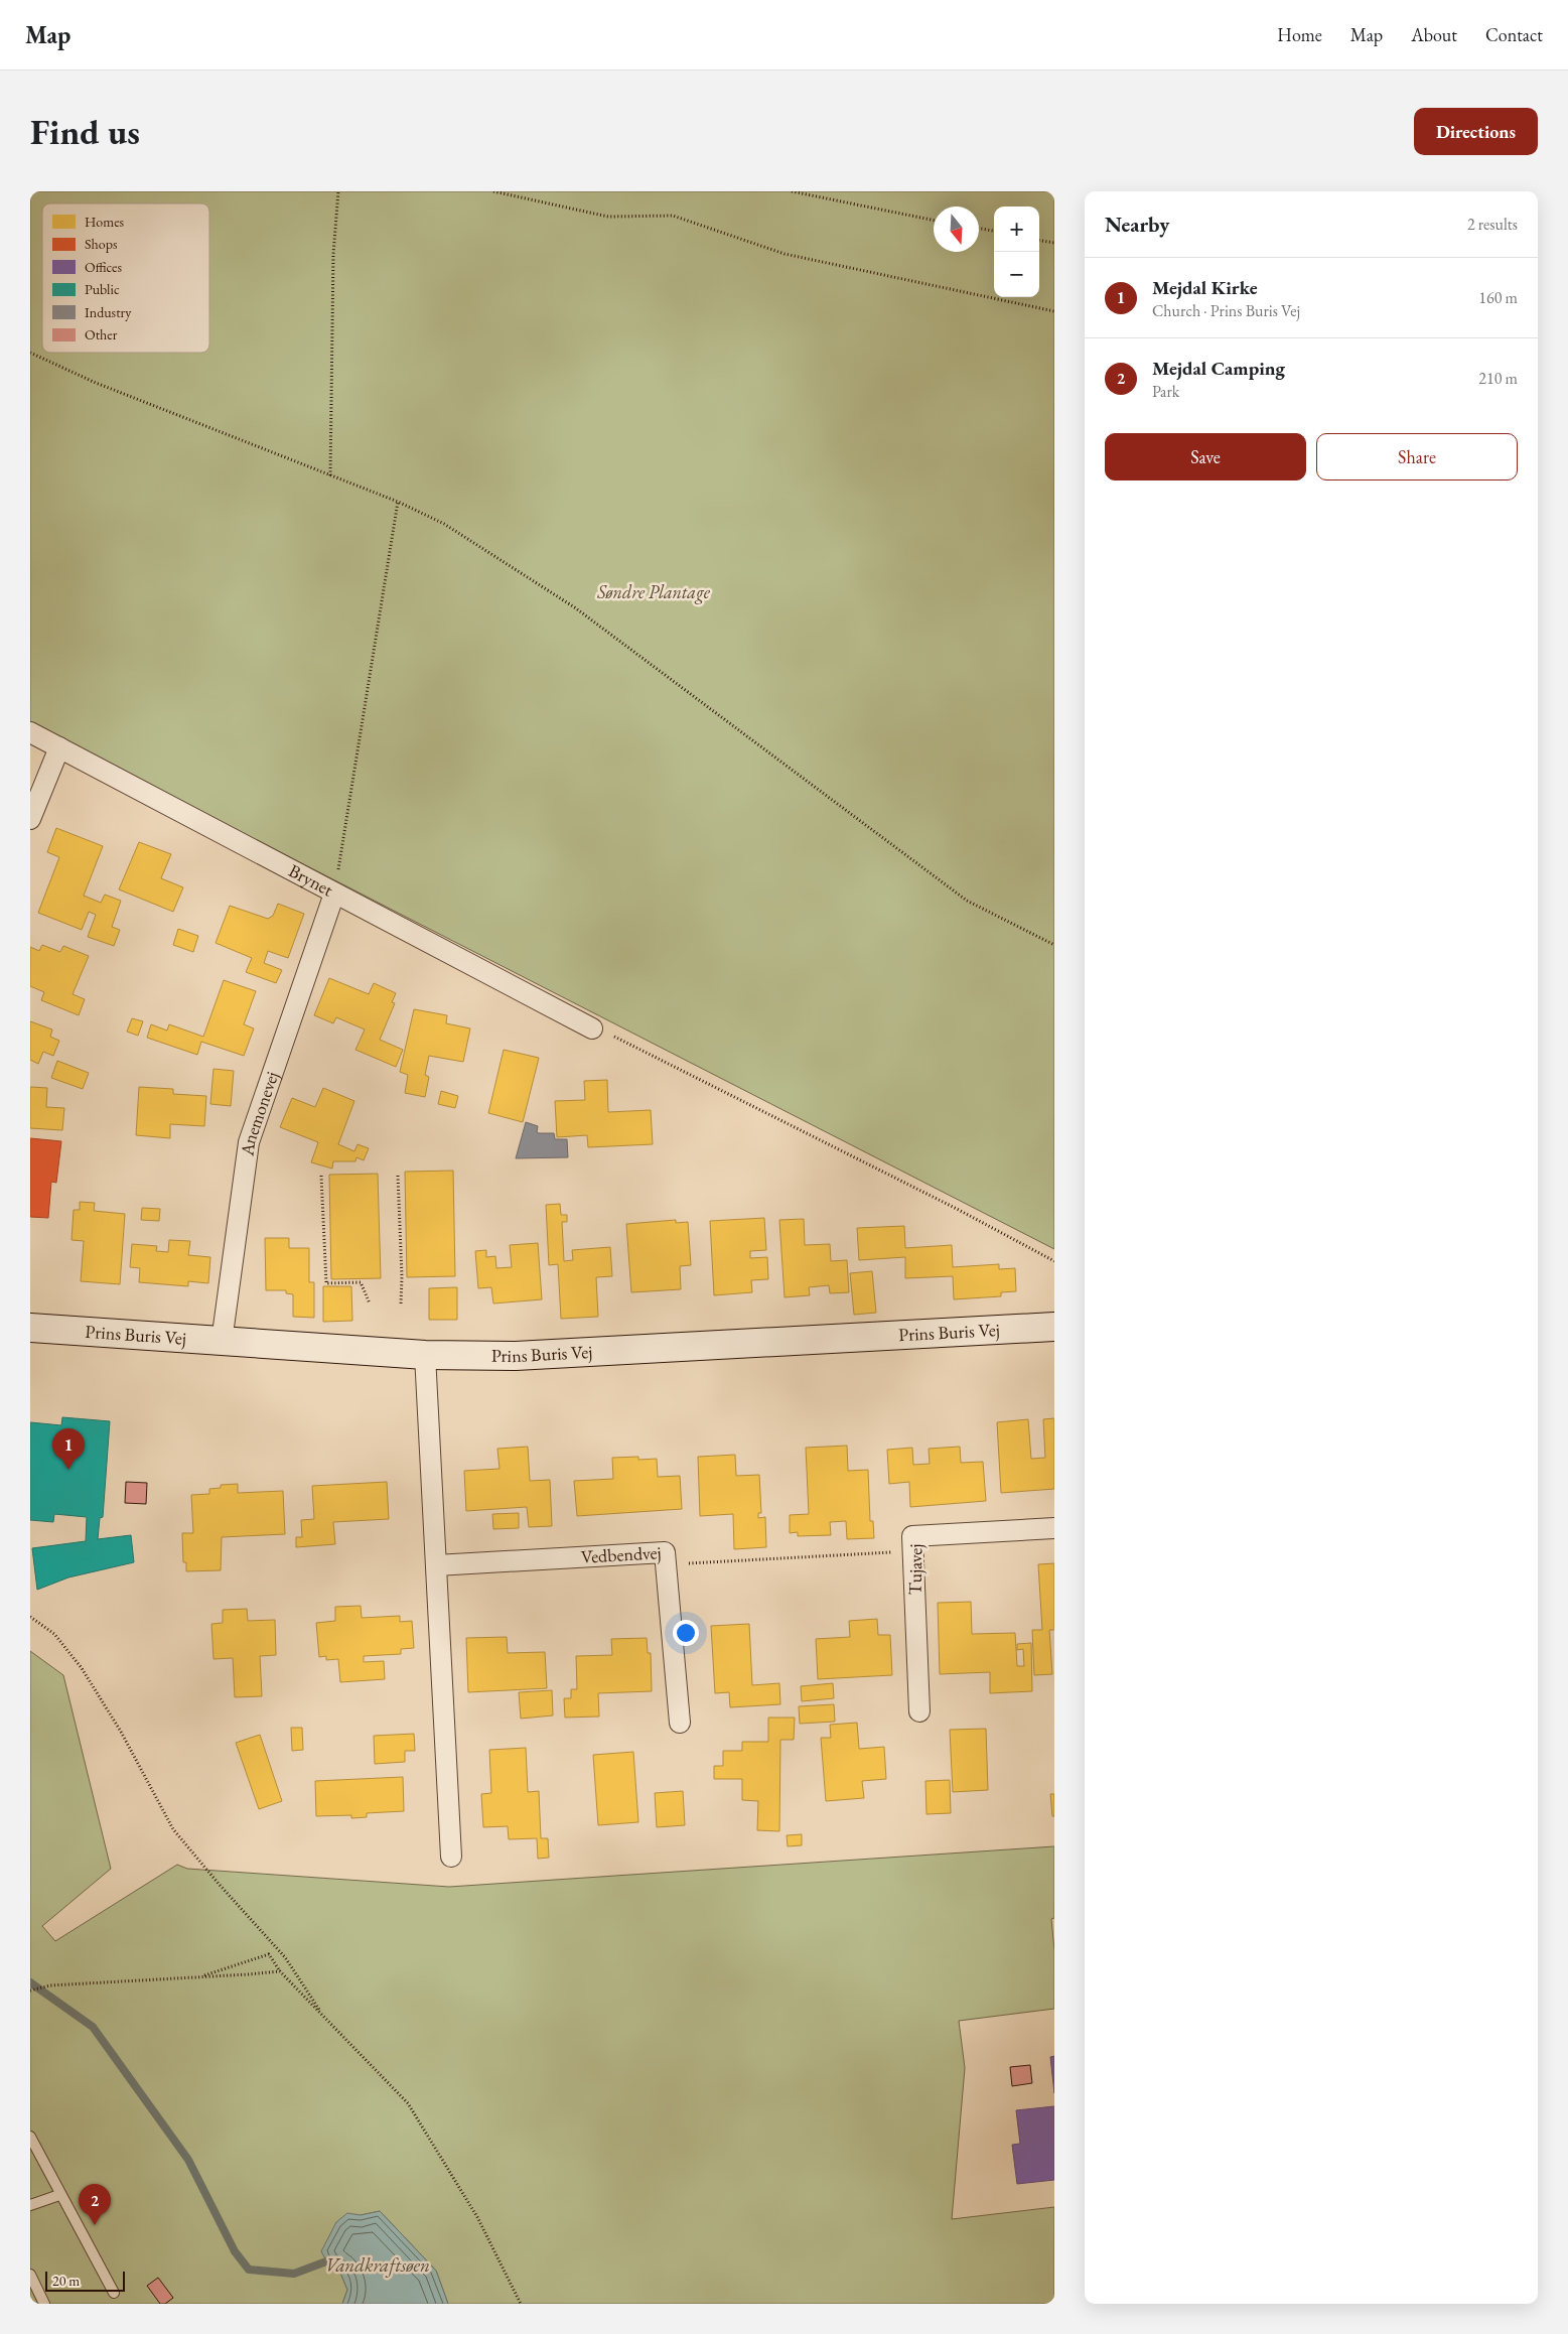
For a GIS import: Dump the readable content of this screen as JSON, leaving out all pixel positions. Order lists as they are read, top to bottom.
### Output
{
  "streets": {
    "street": [
      "Brynet",
      "Anemonevej",
      "Prins Buris Vej",
      "Vedbendvej",
      "Tujavej"
    ]
  },
  "crossings": [
    ["Brynet", "Anemonevej"],
    ["Anemonevej", "Prins Buris Vej"]
  ],
  "water": ["Vandkraftsøen"],
  "parks": ["Søndre Plantage"],
  "legend": [
    "Homes",
    "Shops",
    "Offices",
    "Public",
    "Industry",
    "Other"
  ],
  "scale_bar": "20 m",
  "north": "bottom",
  "page": {
    "header": "Map",
    "nav": [
      "Home",
      "Map",
      "About",
      "Contact"
    ],
    "buttons": [
      "Directions",
      ["Save", "Share"]
    ],
    "title": "Find us",
    "heading": ["Nearby", "2 results"],
    "map_buttons": ["+", "−"],
    "list": [
      {
        "mark": "1",
        "name": "Mejdal Kirke",
        "note": "Church · Prins Buris Vej",
        "value": "160 m"
      },
      {
        "mark": "2",
        "name": "Mejdal Camping",
        "note": "Park",
        "value": "210 m"
      }
    ],
    "pins": ["1", "2"],
    "scale": "20 m"
  }
}
